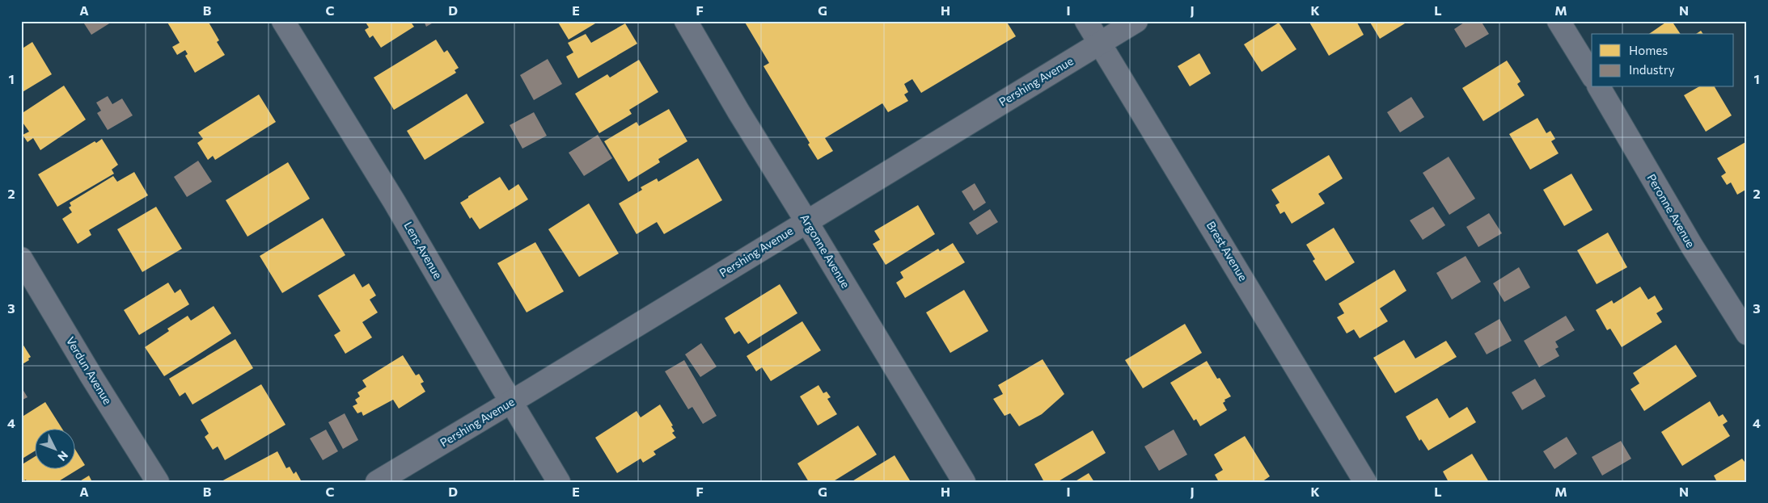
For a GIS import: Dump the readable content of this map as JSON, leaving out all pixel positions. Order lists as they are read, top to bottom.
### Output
{
  "streets": {
    "street": [
      "Pershing Avenue",
      "Peronne Avenue",
      "Lens Avenue",
      "Argonne Avenue",
      "Brest Avenue",
      "Verdun Avenue"
    ]
  },
  "crossings": [
    ["Pershing Avenue", "Lens Avenue"],
    ["Pershing Avenue", "Argonne Avenue"],
    ["Pershing Avenue", "Brest Avenue"]
  ],
  "legend": ["Homes", "Industry"],
  "north": "bottom right",
  "grid": {
    "columns": [
      "A",
      "B",
      "C",
      "D",
      "E",
      "F",
      "G",
      "H",
      "I",
      "J",
      "K",
      "L",
      "M",
      "N"
    ],
    "rows": [
      "1",
      "2",
      "3",
      "4"
    ]
  }
}
